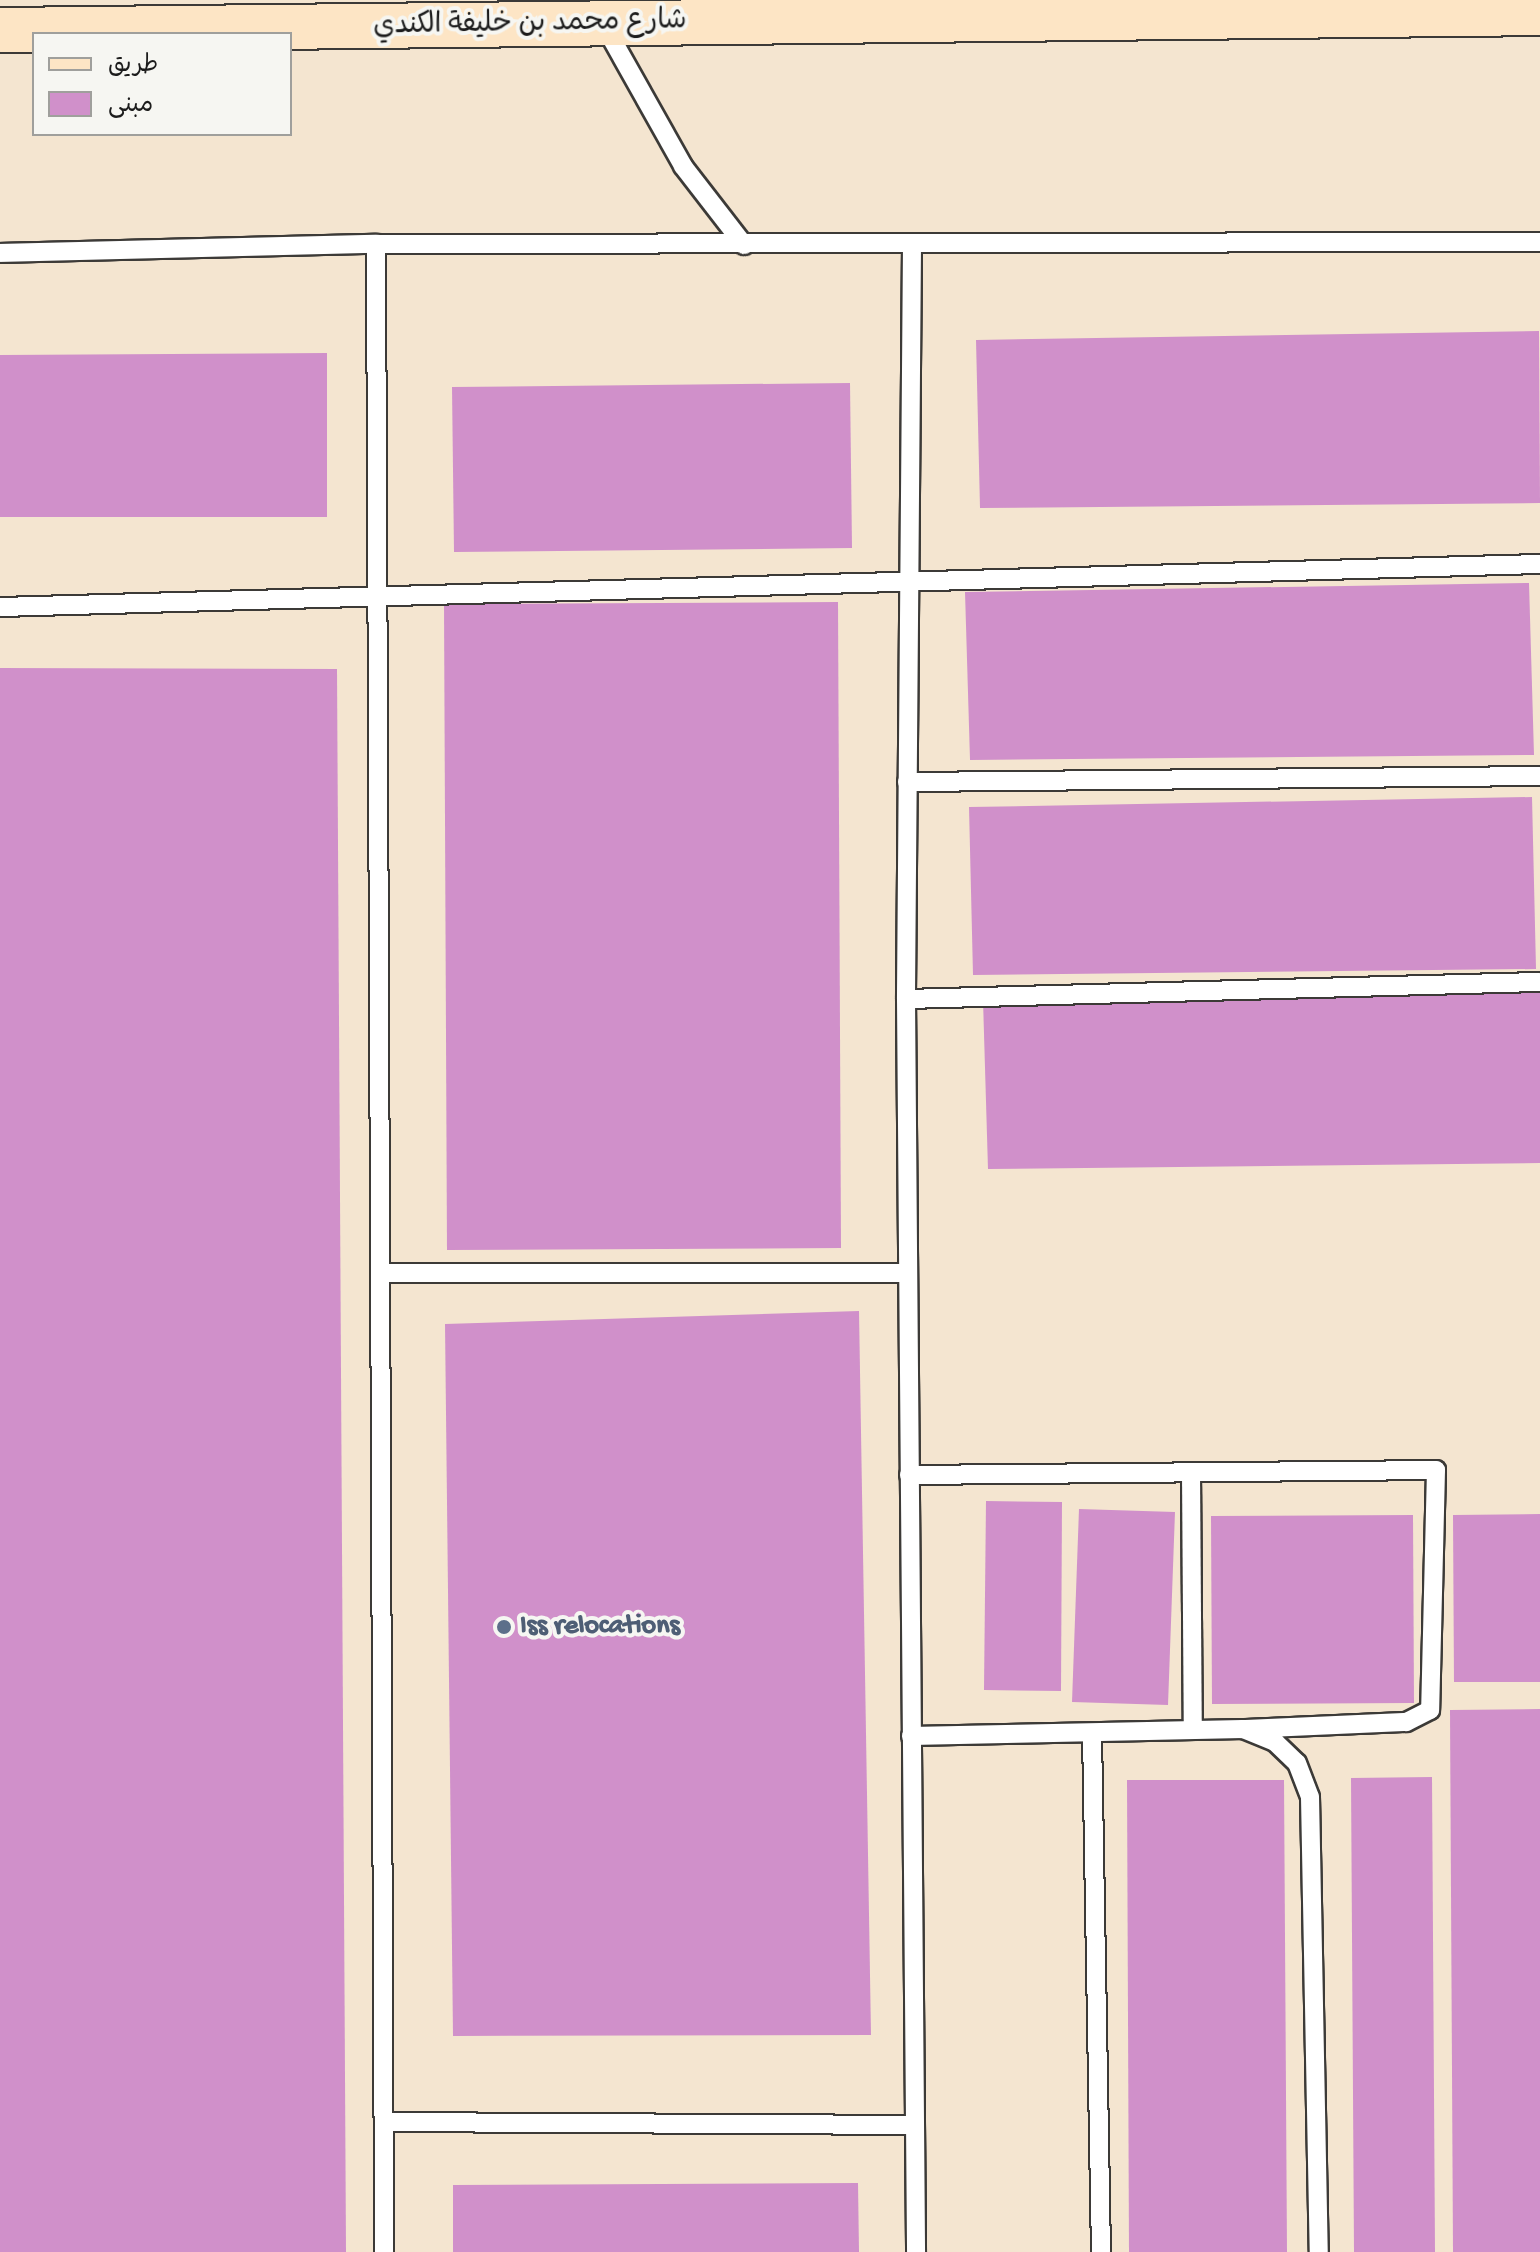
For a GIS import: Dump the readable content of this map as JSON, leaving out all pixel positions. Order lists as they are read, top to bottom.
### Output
{
  "streets": {
    "main road": ["شارع محمد بن خليفة الكندي"]
  },
  "places": ["Iss relocations"],
  "legend": ["طريق", "مبنى"]
}
